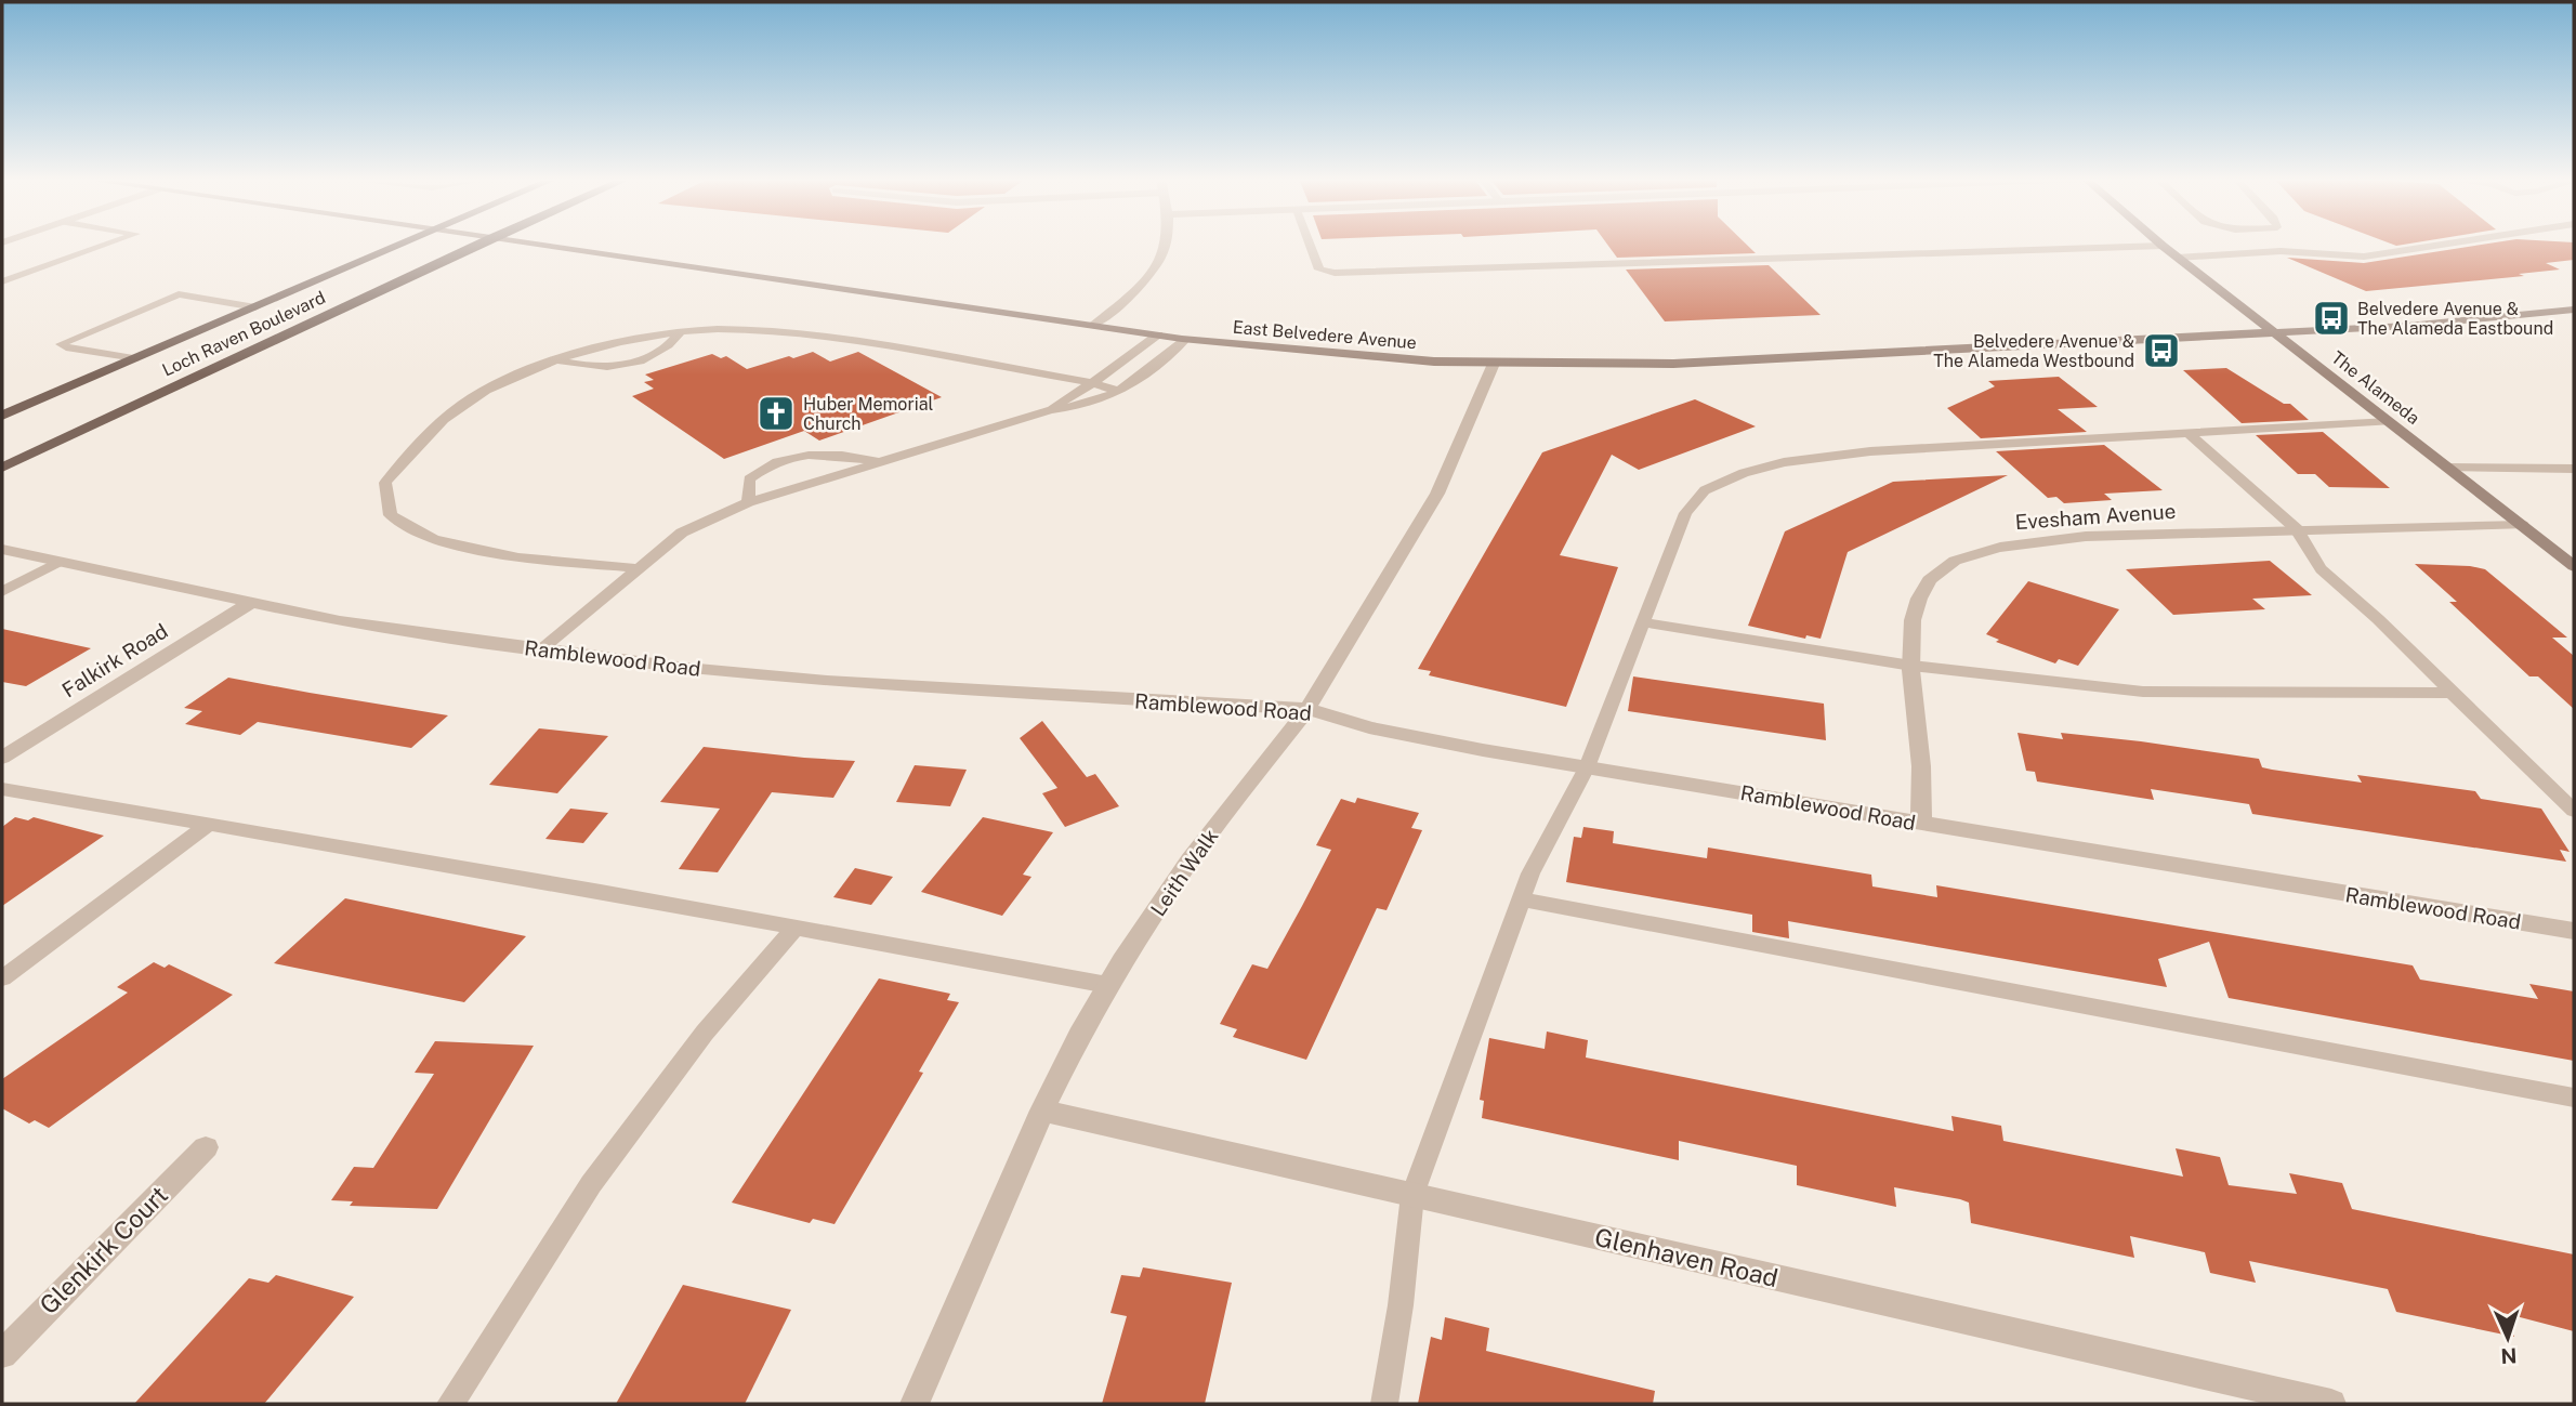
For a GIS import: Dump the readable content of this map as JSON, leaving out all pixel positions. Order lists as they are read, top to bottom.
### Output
{
  "streets": {
    "main road": ["Loch Raven Boulevard", "East Belvedere Avenue", "The Alameda"],
    "street": [
      "Evesham Avenue",
      "Ramblewood Road",
      "Falkirk Road",
      "Leith Walk",
      "Glenkirk Court",
      "Glenhaven Road"
    ]
  },
  "crossings": [
    ["East Belvedere Avenue", "The Alameda"],
    ["East Belvedere Avenue", "Leith Walk"],
    ["The Alameda", "Evesham Avenue"],
    ["Evesham Avenue", "Ramblewood Road"],
    ["Ramblewood Road", "Falkirk Road"],
    ["Ramblewood Road", "Leith Walk"],
    ["Leith Walk", "Glenhaven Road"]
  ],
  "places": {
    "bus stop": ["Belvedere Avenue & The Alameda Eastbound", "Belvedere Avenue & The Alameda Westbound"],
    "church": ["Huber Memorial Church"]
  },
  "north": "bottom"
}
